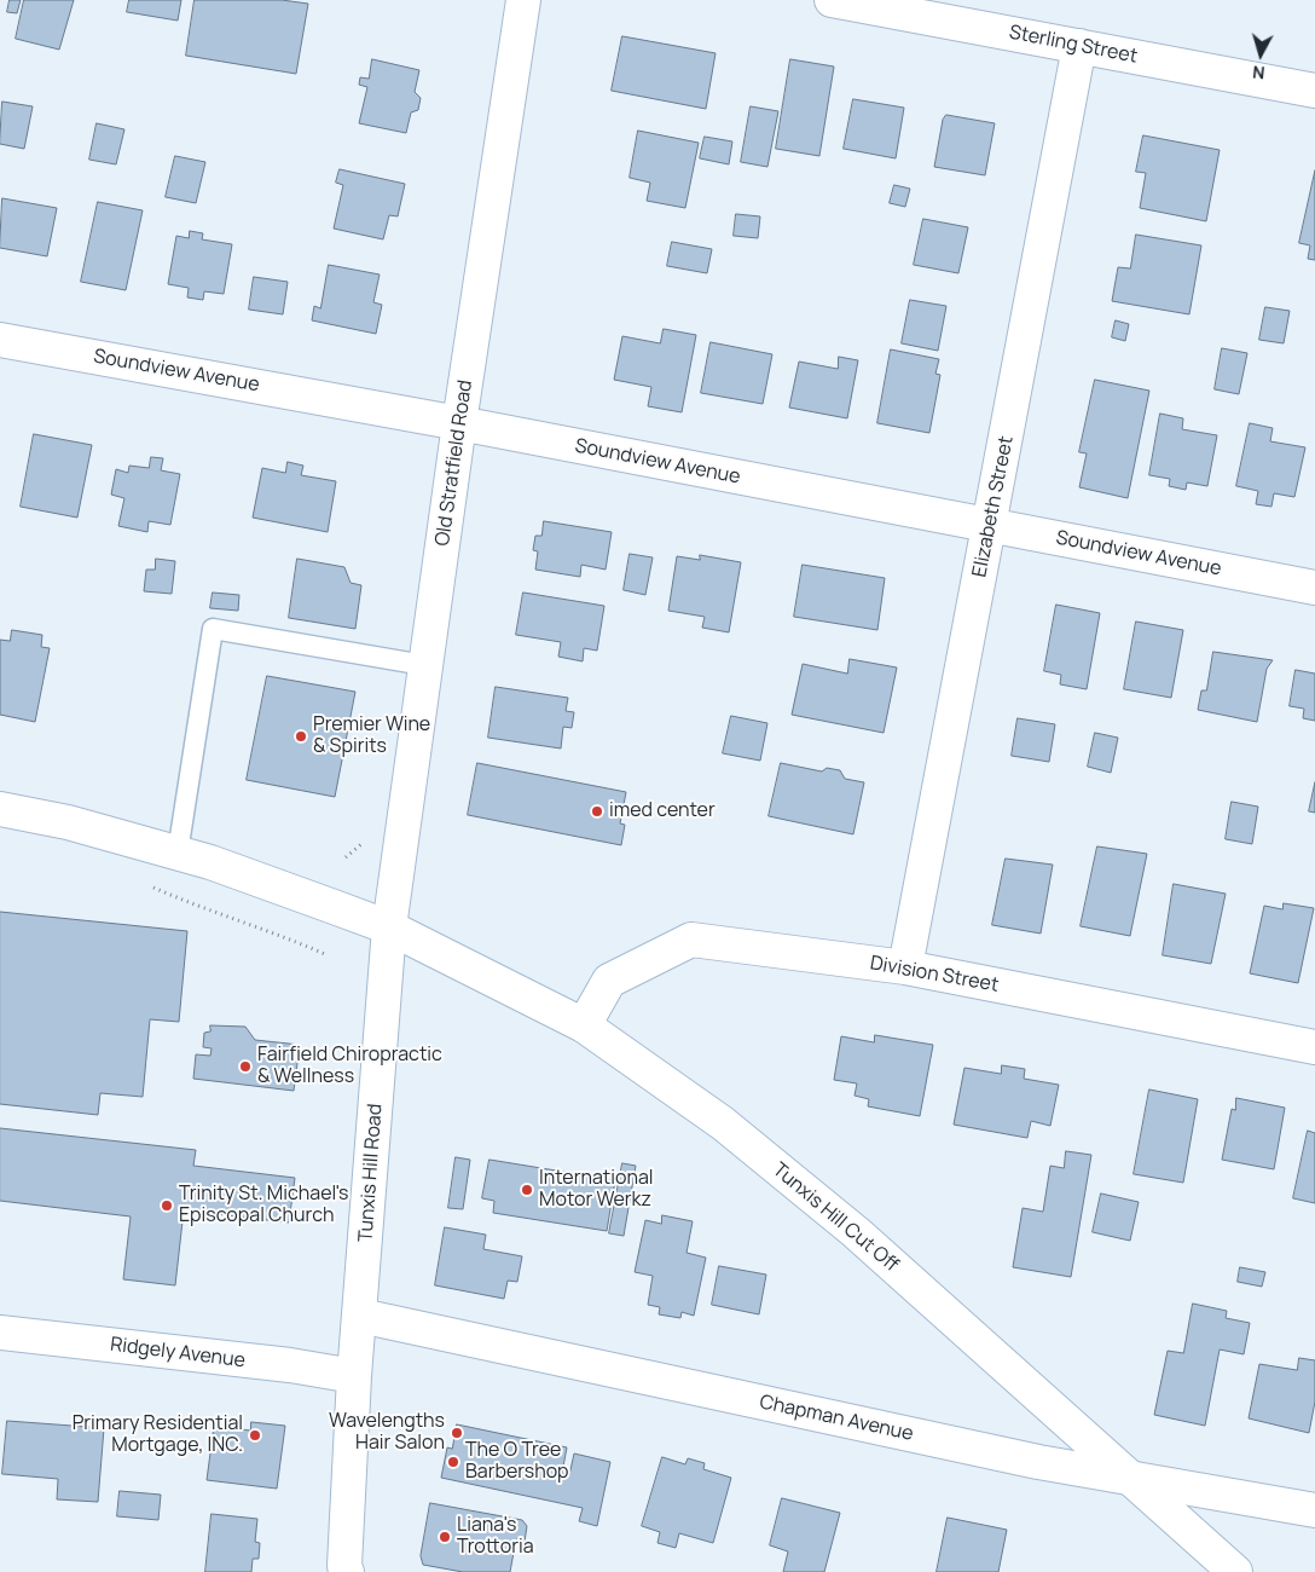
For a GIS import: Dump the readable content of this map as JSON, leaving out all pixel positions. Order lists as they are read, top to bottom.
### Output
{
  "streets": {
    "street": [
      "Sterling Street",
      "Soundview Avenue",
      "Old Stratfield Road",
      "Elizabeth Street",
      "Division Street",
      "Tunxis Hill Road",
      "Tunxis Hill Cut Off",
      "Ridgely Avenue",
      "Chapman Avenue"
    ]
  },
  "crossings": [
    ["Sterling Street", "Elizabeth Street"],
    ["Soundview Avenue", "Old Stratfield Road"],
    ["Soundview Avenue", "Elizabeth Street"],
    ["Old Stratfield Road", "Tunxis Hill Road"],
    ["Old Stratfield Road", "Tunxis Hill Cut Off"],
    ["Elizabeth Street", "Division Street"],
    ["Division Street", "Tunxis Hill Cut Off"],
    ["Tunxis Hill Road", "Tunxis Hill Cut Off"],
    ["Tunxis Hill Road", "Ridgely Avenue"],
    ["Tunxis Hill Road", "Chapman Avenue"],
    ["Tunxis Hill Cut Off", "Chapman Avenue"]
  ],
  "places": [
    "Premier Wine & Spirits",
    "imed center",
    "Fairfield Chiropractic & Wellness",
    "International Motor Werkz",
    "Trinity St. Michael's Episcopal Church",
    "Wavelengths Hair Salon",
    "Primary Residential Mortgage, INC.",
    "The O Tree Barbershop",
    "Liana's Trottoria"
  ],
  "north": "bottom"
}
